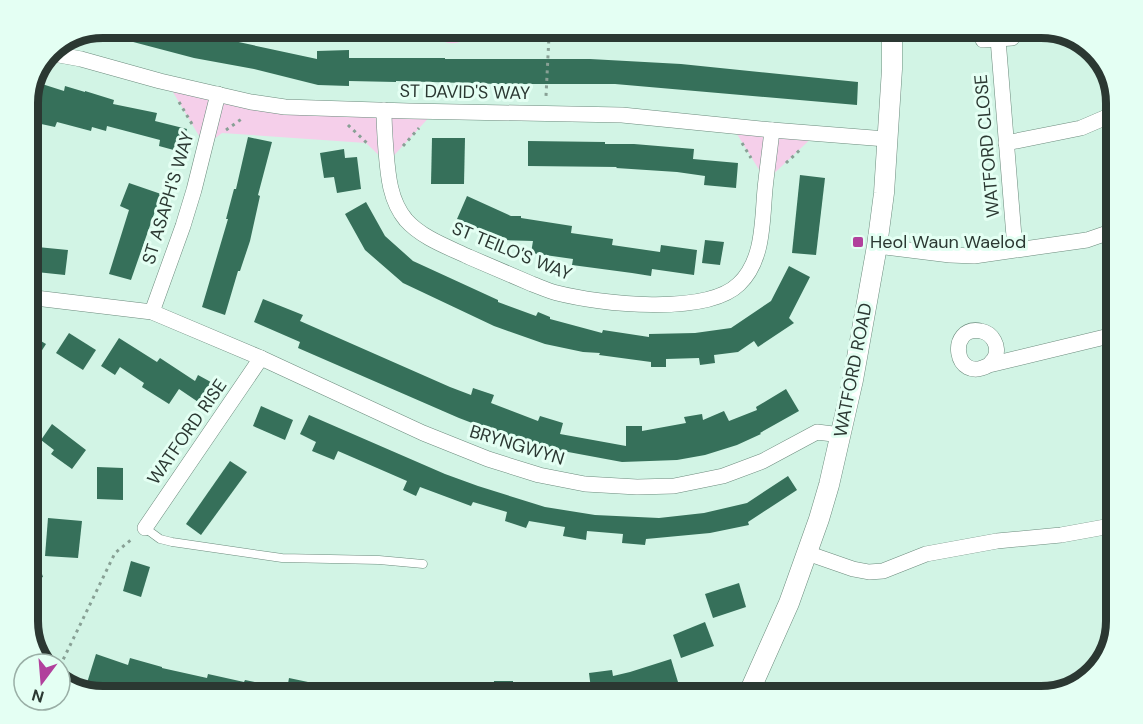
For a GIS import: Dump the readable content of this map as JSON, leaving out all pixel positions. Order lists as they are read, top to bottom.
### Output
{
  "streets": {
    "street": [
      "ST DAVID'S WAY",
      "WATFORD CLOSE",
      "ST ASAPH'S WAY",
      "ST TEILO'S WAY",
      "WATFORD ROAD",
      "WATFORD RISE",
      "BRYNGWYN"
    ]
  },
  "crossings": [
    ["ST DAVID'S WAY", "ST ASAPH'S WAY"],
    ["ST DAVID'S WAY", "ST TEILO'S WAY"],
    ["ST DAVID'S WAY", "WATFORD ROAD"],
    ["ST ASAPH'S WAY", "BRYNGWYN"],
    ["WATFORD ROAD", "BRYNGWYN"],
    ["WATFORD RISE", "BRYNGWYN"]
  ],
  "places": {
    "transit": ["Heol Waun Waelod"]
  },
  "north": "bottom"
}
